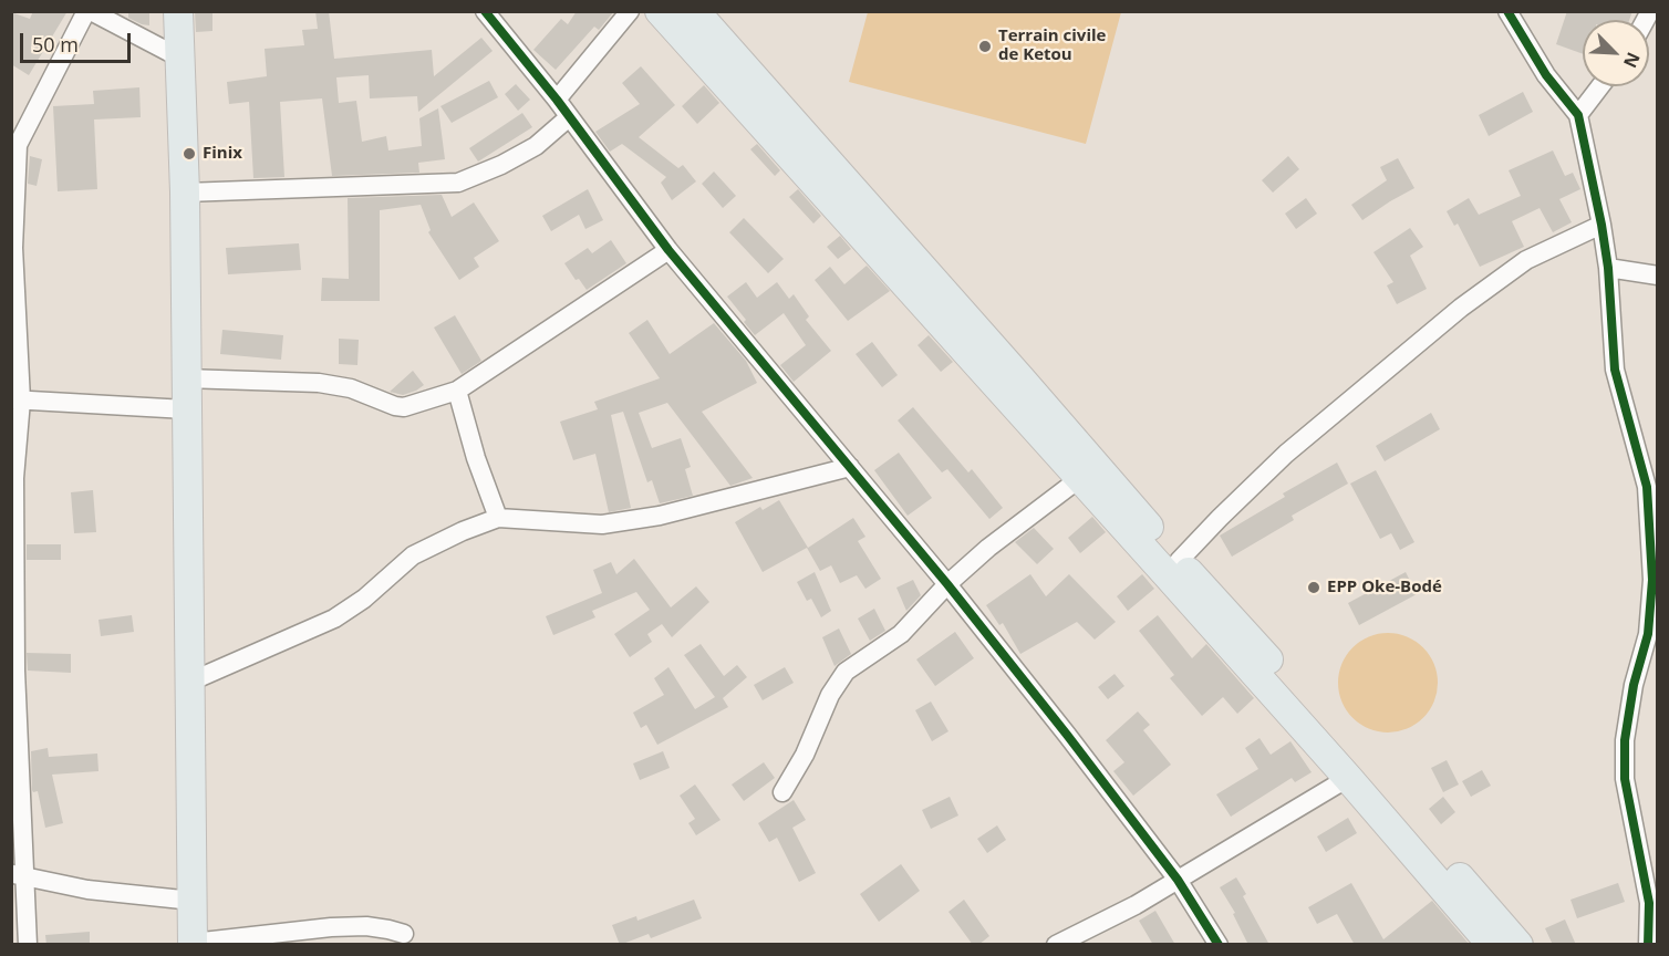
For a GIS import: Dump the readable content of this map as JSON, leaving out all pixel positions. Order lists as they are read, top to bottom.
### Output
{
  "places": ["Terrain civile de Ketou", "Finix", "EPP Oke-Bodé"],
  "scale_bar": "50 m",
  "north": "bottom right"
}
